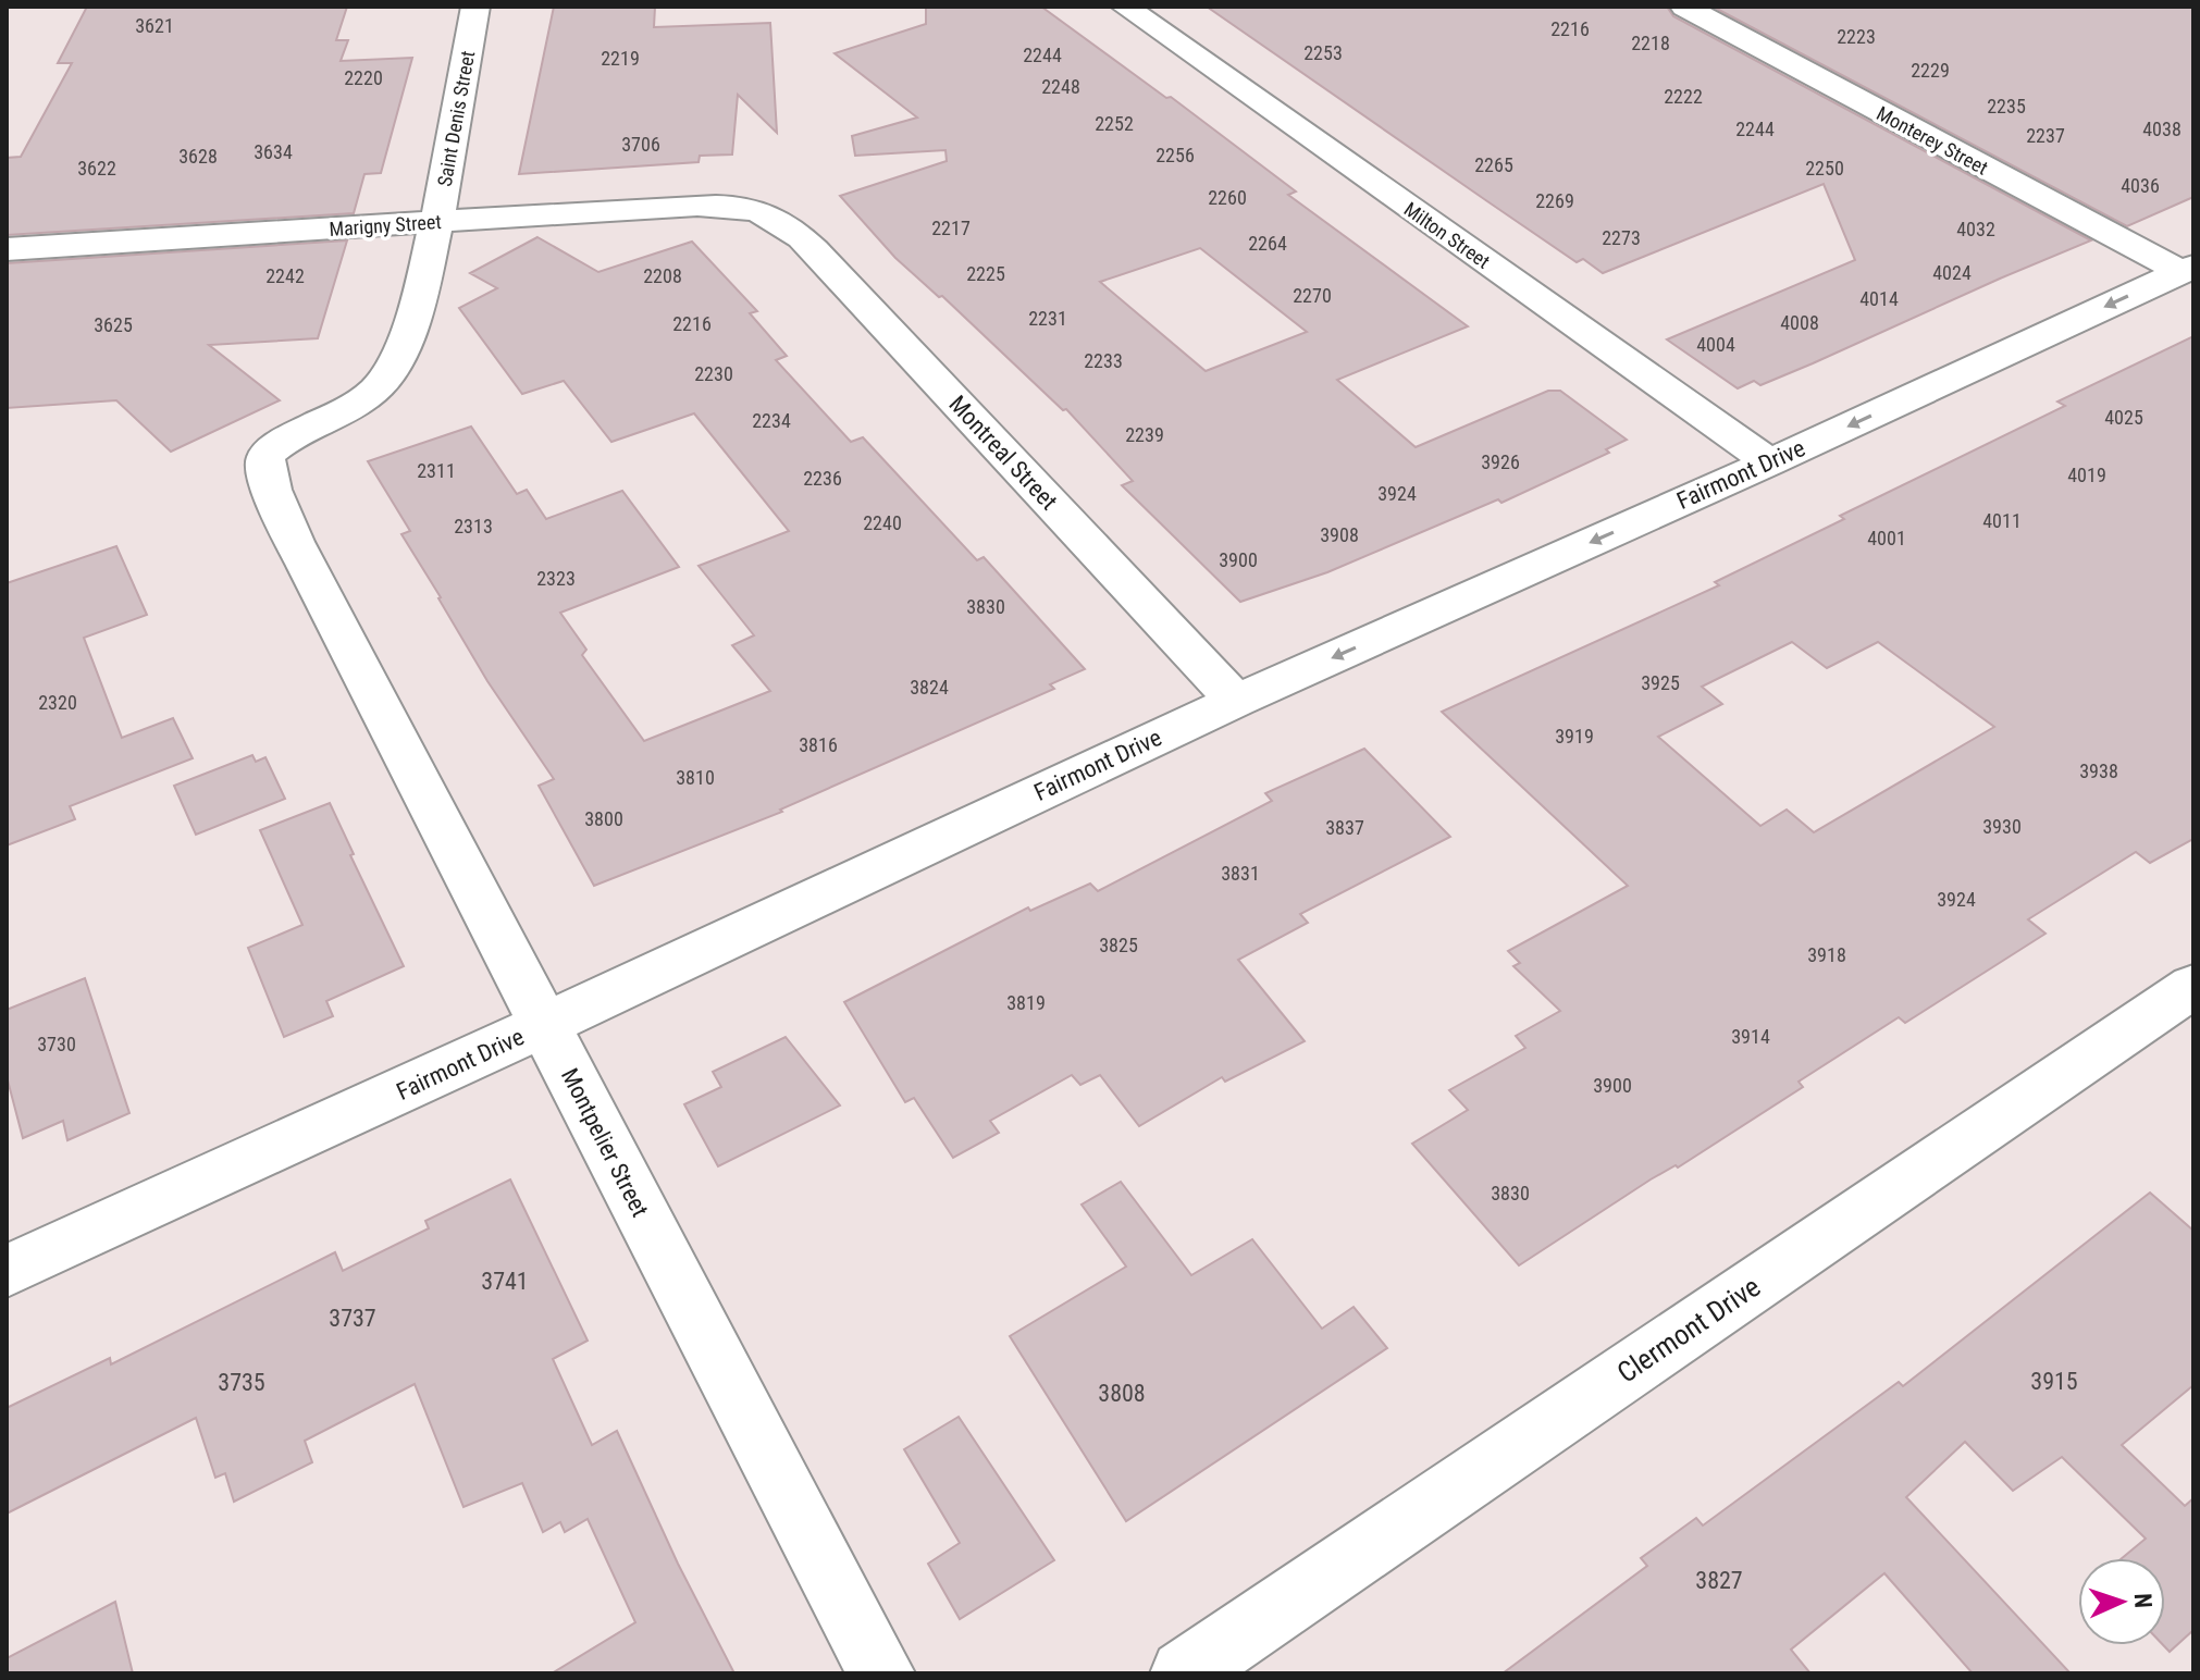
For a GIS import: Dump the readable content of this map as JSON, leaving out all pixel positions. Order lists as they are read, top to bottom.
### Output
{
  "streets": {
    "street": [
      "Saint Denis Street",
      "Monterey Street",
      "Marigny Street",
      "Milton Street",
      "Montreal Street",
      "Fairmont Drive",
      "Montpelier Street",
      "Clermont Drive"
    ]
  },
  "crossings": [
    ["Saint Denis Street", "Marigny Street"],
    ["Saint Denis Street", "Montpelier Street"],
    ["Monterey Street", "Fairmont Drive"],
    ["Marigny Street", "Montreal Street"],
    ["Milton Street", "Fairmont Drive"],
    ["Montreal Street", "Fairmont Drive"],
    ["Fairmont Drive", "Montpelier Street"]
  ],
  "one_way": ["Fairmont Drive"],
  "house_numbers": [
    "3621",
    "2216",
    "2223",
    "2218",
    "2253",
    "2244",
    "2219",
    "2229",
    "2220",
    "2248",
    "2222",
    "2235",
    "2252",
    "2244",
    "4038",
    "2237",
    "3706",
    "3634",
    "2256",
    "3628",
    "2265",
    "3622",
    "2250",
    "4036",
    "2260",
    "2269",
    "2217",
    "4032",
    "2273",
    "2264",
    "4024",
    "2225",
    "2242",
    "2208",
    "2270",
    "4014",
    "2231",
    "4008",
    "2216",
    "3625",
    "4004",
    "2233",
    "2230",
    "4025",
    "2234",
    "2239",
    "3926",
    "2311",
    "4019",
    "2236",
    "3924",
    "4011",
    "2240",
    "2313",
    "3908",
    "4001",
    "3900",
    "2323",
    "3830",
    "3925",
    "3824",
    "2320",
    "3919",
    "3816",
    "3938",
    "3810",
    "3800",
    "3930",
    "3837",
    "3831",
    "3924",
    "3825",
    "3918",
    "3819",
    "3914",
    "3730",
    "3900",
    "3830",
    "3741",
    "3737",
    "3915",
    "3735",
    "3808",
    "3827"
  ],
  "north": "right"
}
